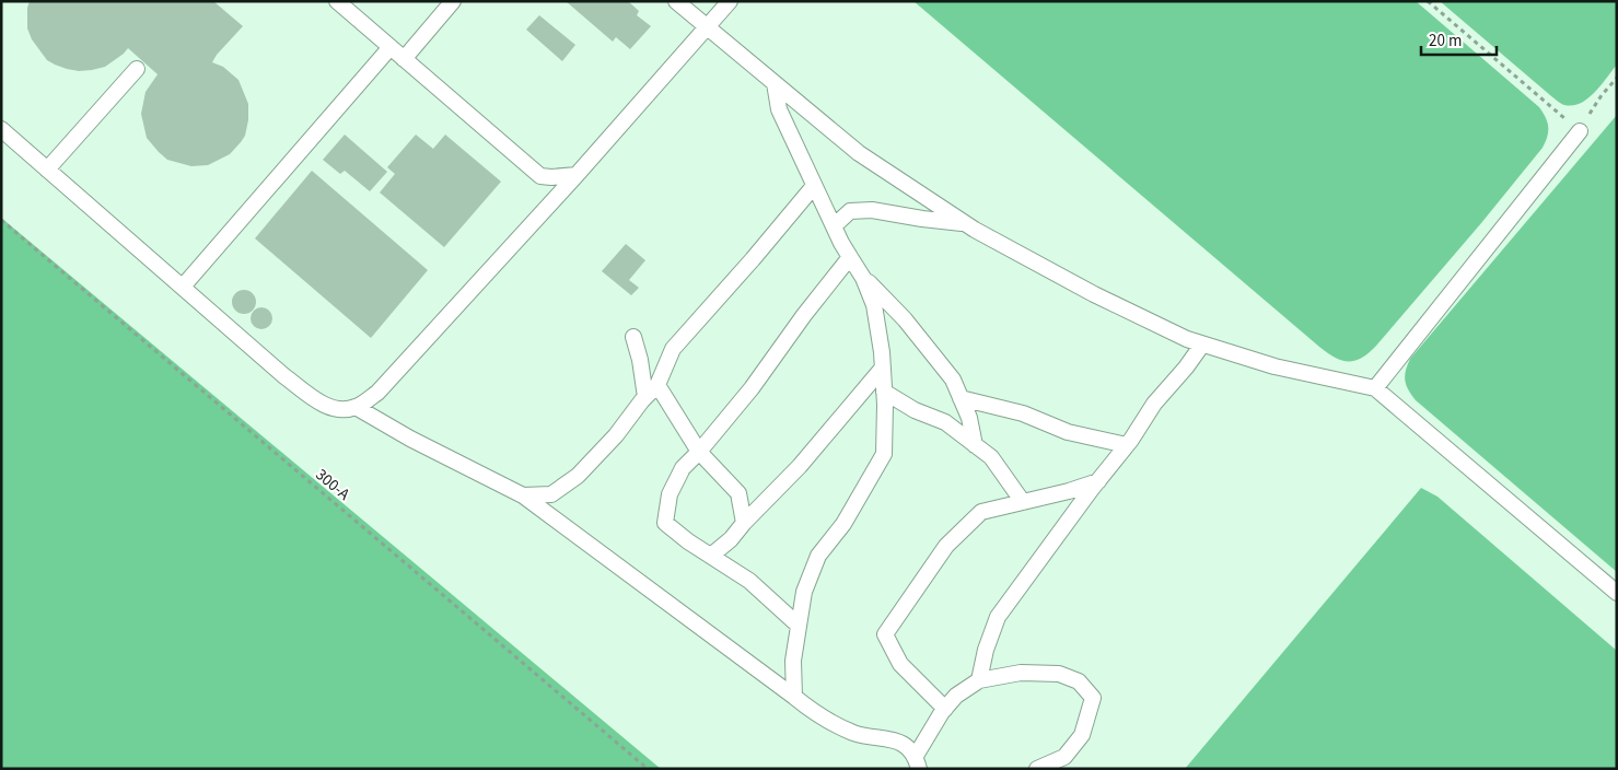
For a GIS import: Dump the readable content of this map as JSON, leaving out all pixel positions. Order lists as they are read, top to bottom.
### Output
{
  "streets": {
    "path": ["300-A"]
  },
  "scale_bar": "20 m"
}
